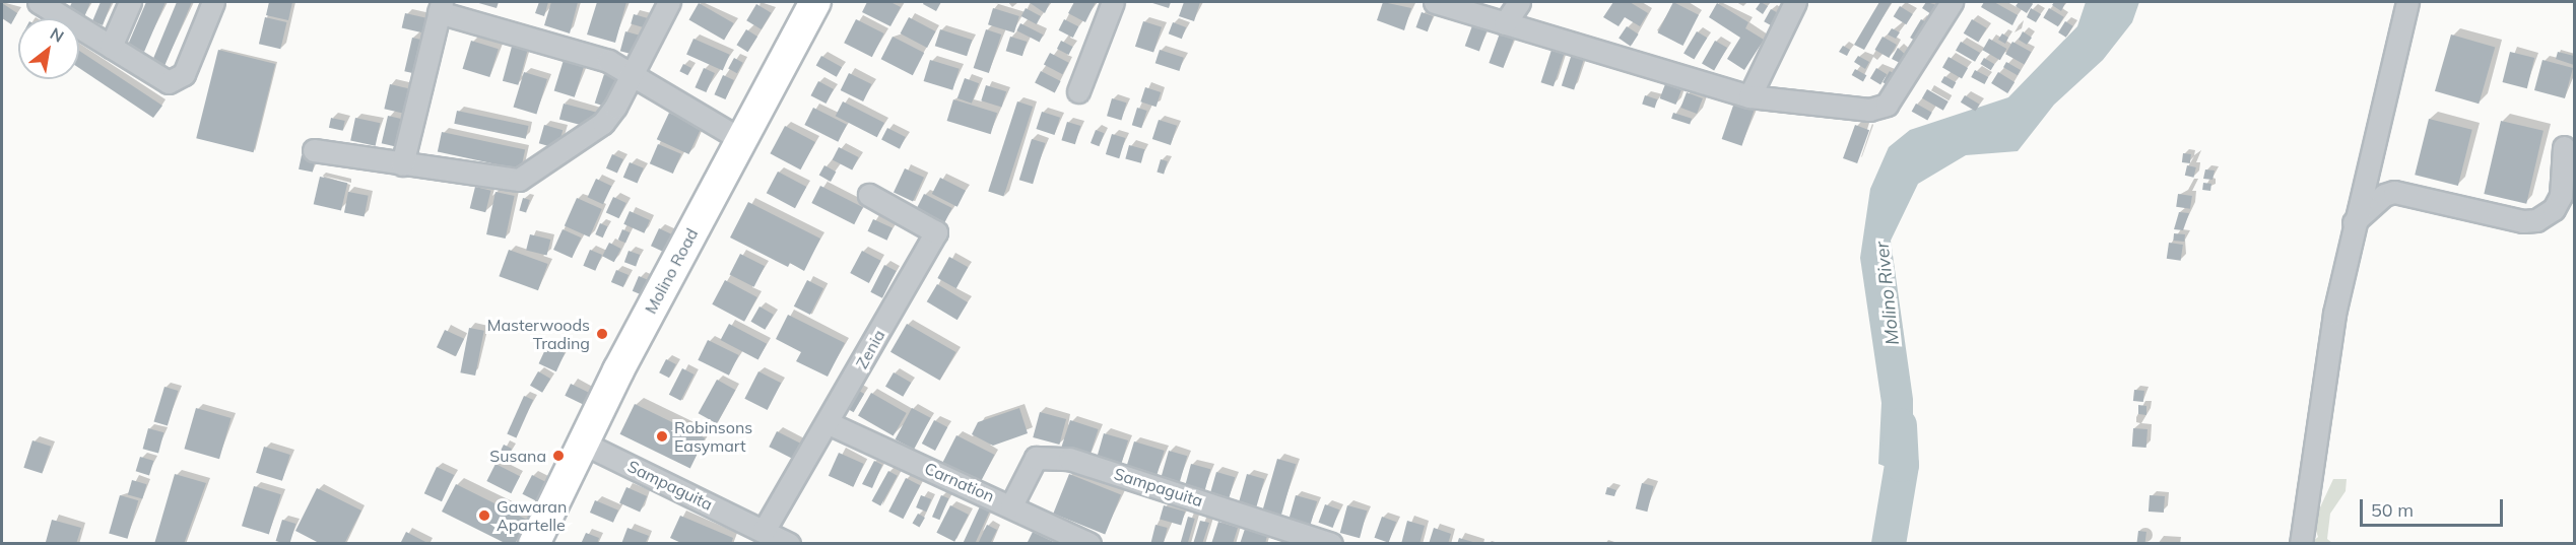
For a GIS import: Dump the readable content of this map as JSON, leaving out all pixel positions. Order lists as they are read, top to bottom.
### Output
{
  "streets": {
    "main road": ["Molino Road"],
    "street": ["Zenia", "Carnation", "Sampaguita"]
  },
  "crossings": [
    ["Molino Road", "Sampaguita"],
    ["Zenia", "Carnation"],
    ["Zenia", "Sampaguita"],
    ["Carnation", "Sampaguita"]
  ],
  "water": ["Molino River"],
  "places": [
    "Masterwoods Trading",
    "Robinsons Easymart",
    "Susana",
    "Gawaran Apartelle"
  ],
  "scale_bar": "50 m",
  "north": "top right"
}
